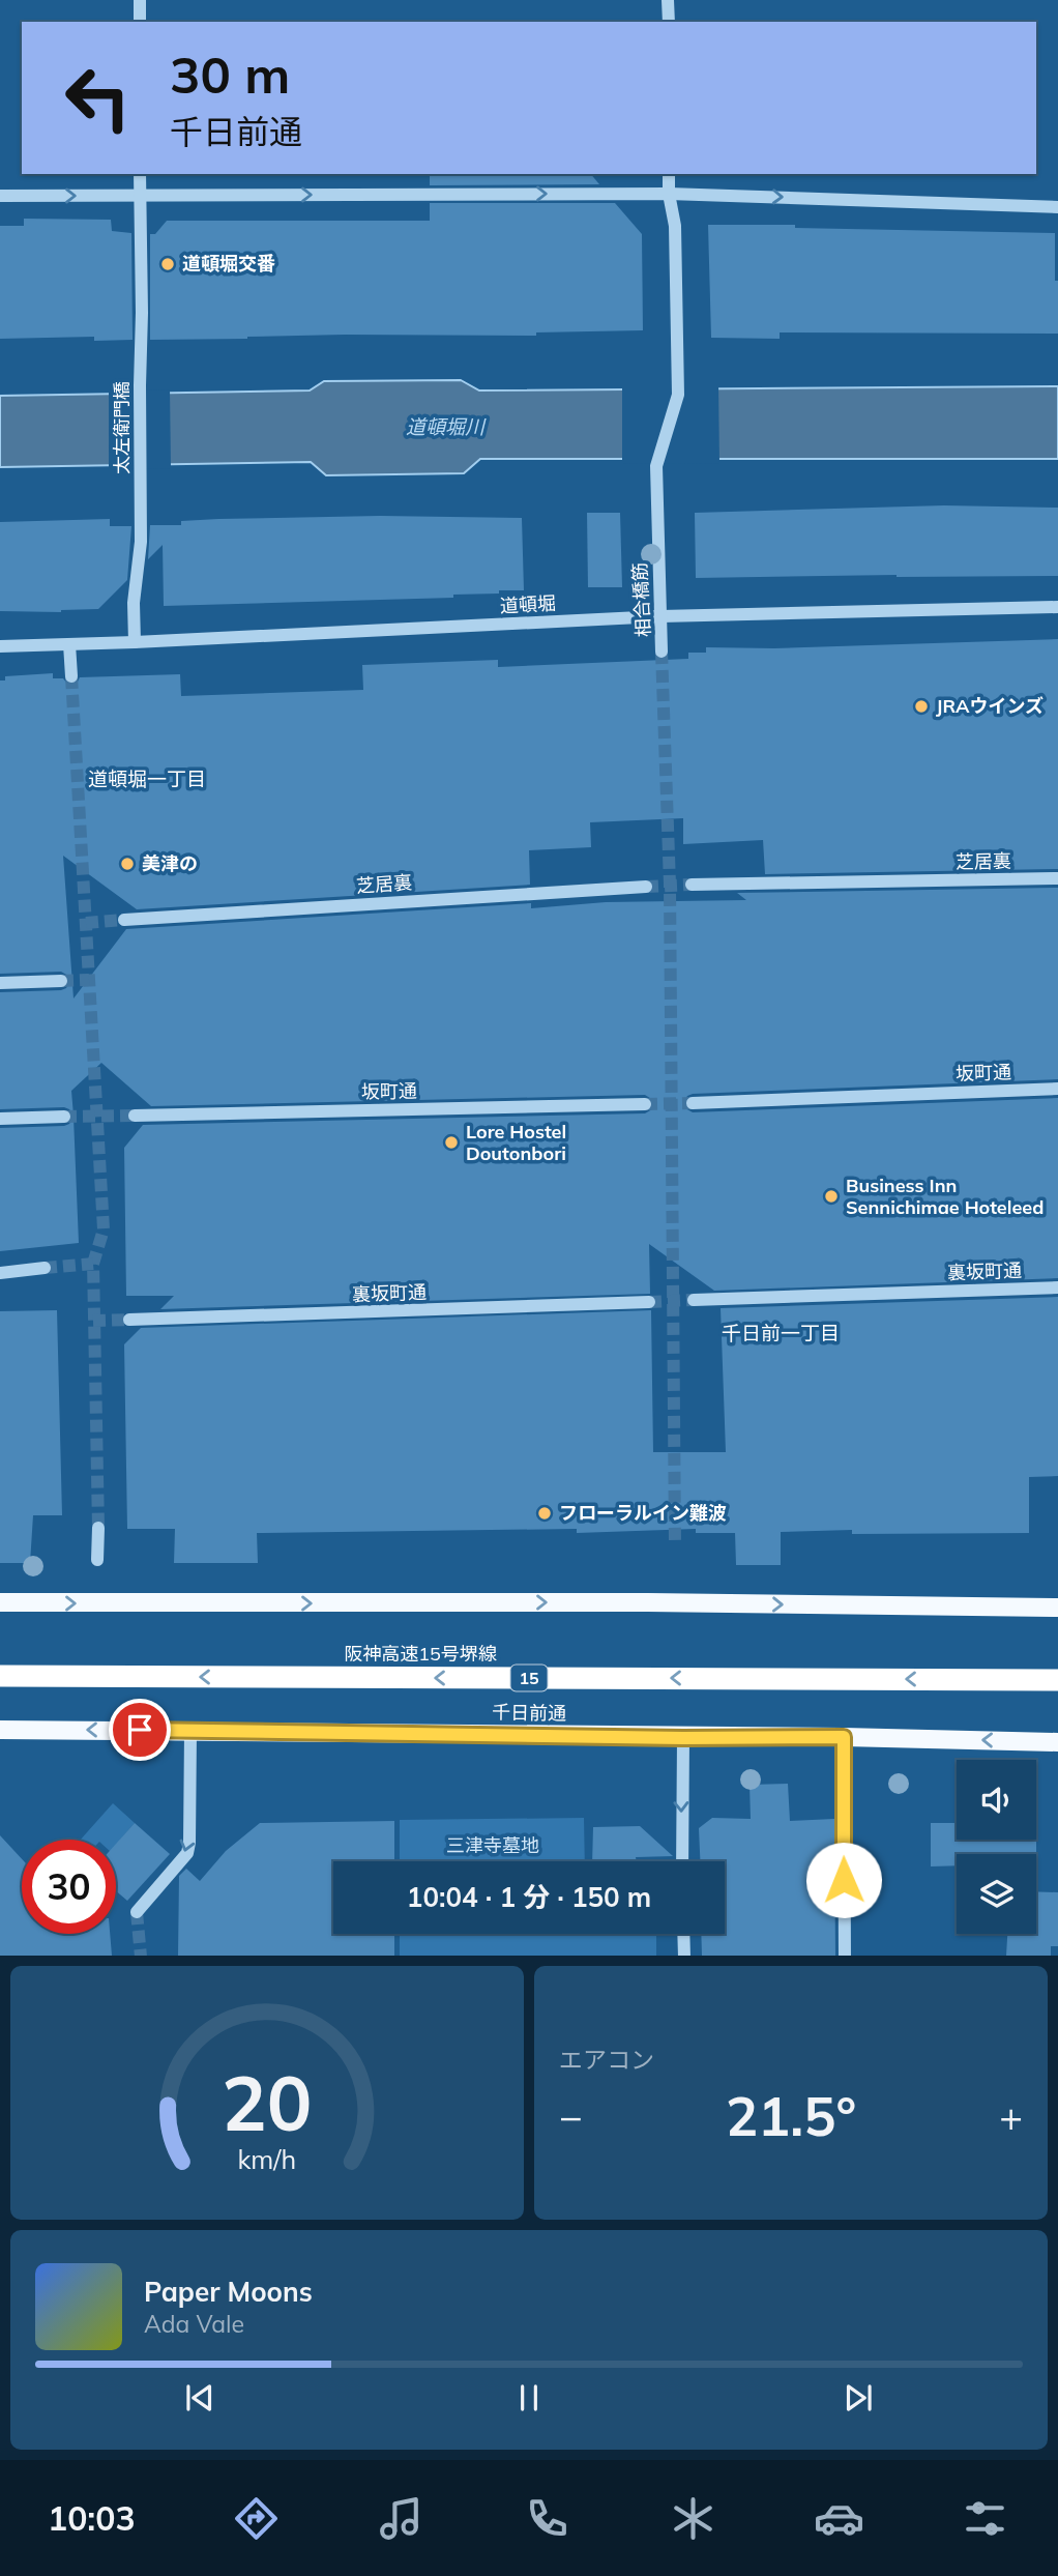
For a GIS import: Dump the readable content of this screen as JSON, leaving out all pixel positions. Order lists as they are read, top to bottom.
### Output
{
  "streets": {
    "highway": ["阪神高速15号堺線", "15"],
    "main road": ["千日前通"],
    "street": [
      "太左衛門橋",
      "相合橋筋",
      "道頓堀",
      "芝居裏",
      "坂町通",
      "裏坂町通"
    ]
  },
  "crossings": [
    ["太左衛門橋", "道頓堀"],
    ["相合橋筋", "道頓堀"]
  ],
  "one_way": ["阪神高速15号堺線"],
  "districts": ["道頓堀一丁目", "千日前一丁目"],
  "water": ["道頓堀川"],
  "parks": ["三津寺墓地"],
  "places": [
    "道頓堀交番",
    "JRAウインズ",
    "美津の",
    "Lore Hostel Doutonbori",
    "Business Inn Sennichimae Hoteleed",
    "フローラルイン難波"
  ],
  "page": {
    "turn": ["30 m", "千日前通"],
    "limit": "30",
    "trip": "10:04 · 1 分 · 150 m",
    "tile": "エアコン",
    "heat": ["−", "21.5°", "+"],
    "song": ["Paper Moons", "Ada Vale"],
    "tabs": "10:03",
    "gauge": ["20", "km/h"]
  }
}
